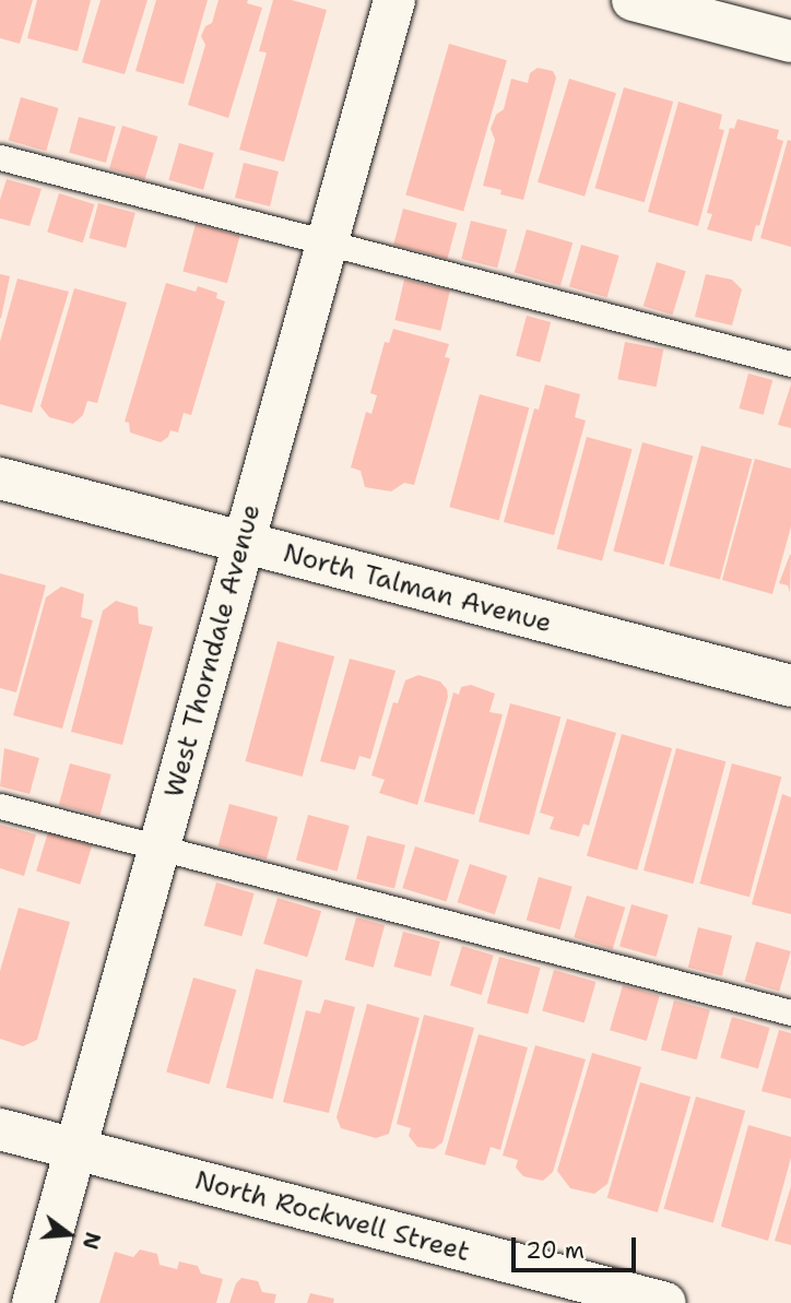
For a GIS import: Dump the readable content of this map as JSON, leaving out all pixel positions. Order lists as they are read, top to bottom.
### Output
{
  "streets": {
    "street": ["North Talman Avenue", "West Thorndale Avenue", "North Rockwell Street"]
  },
  "crossings": [
    ["North Talman Avenue", "West Thorndale Avenue"],
    ["West Thorndale Avenue", "North Rockwell Street"]
  ],
  "scale_bar": "20 m",
  "north": "right"
}
